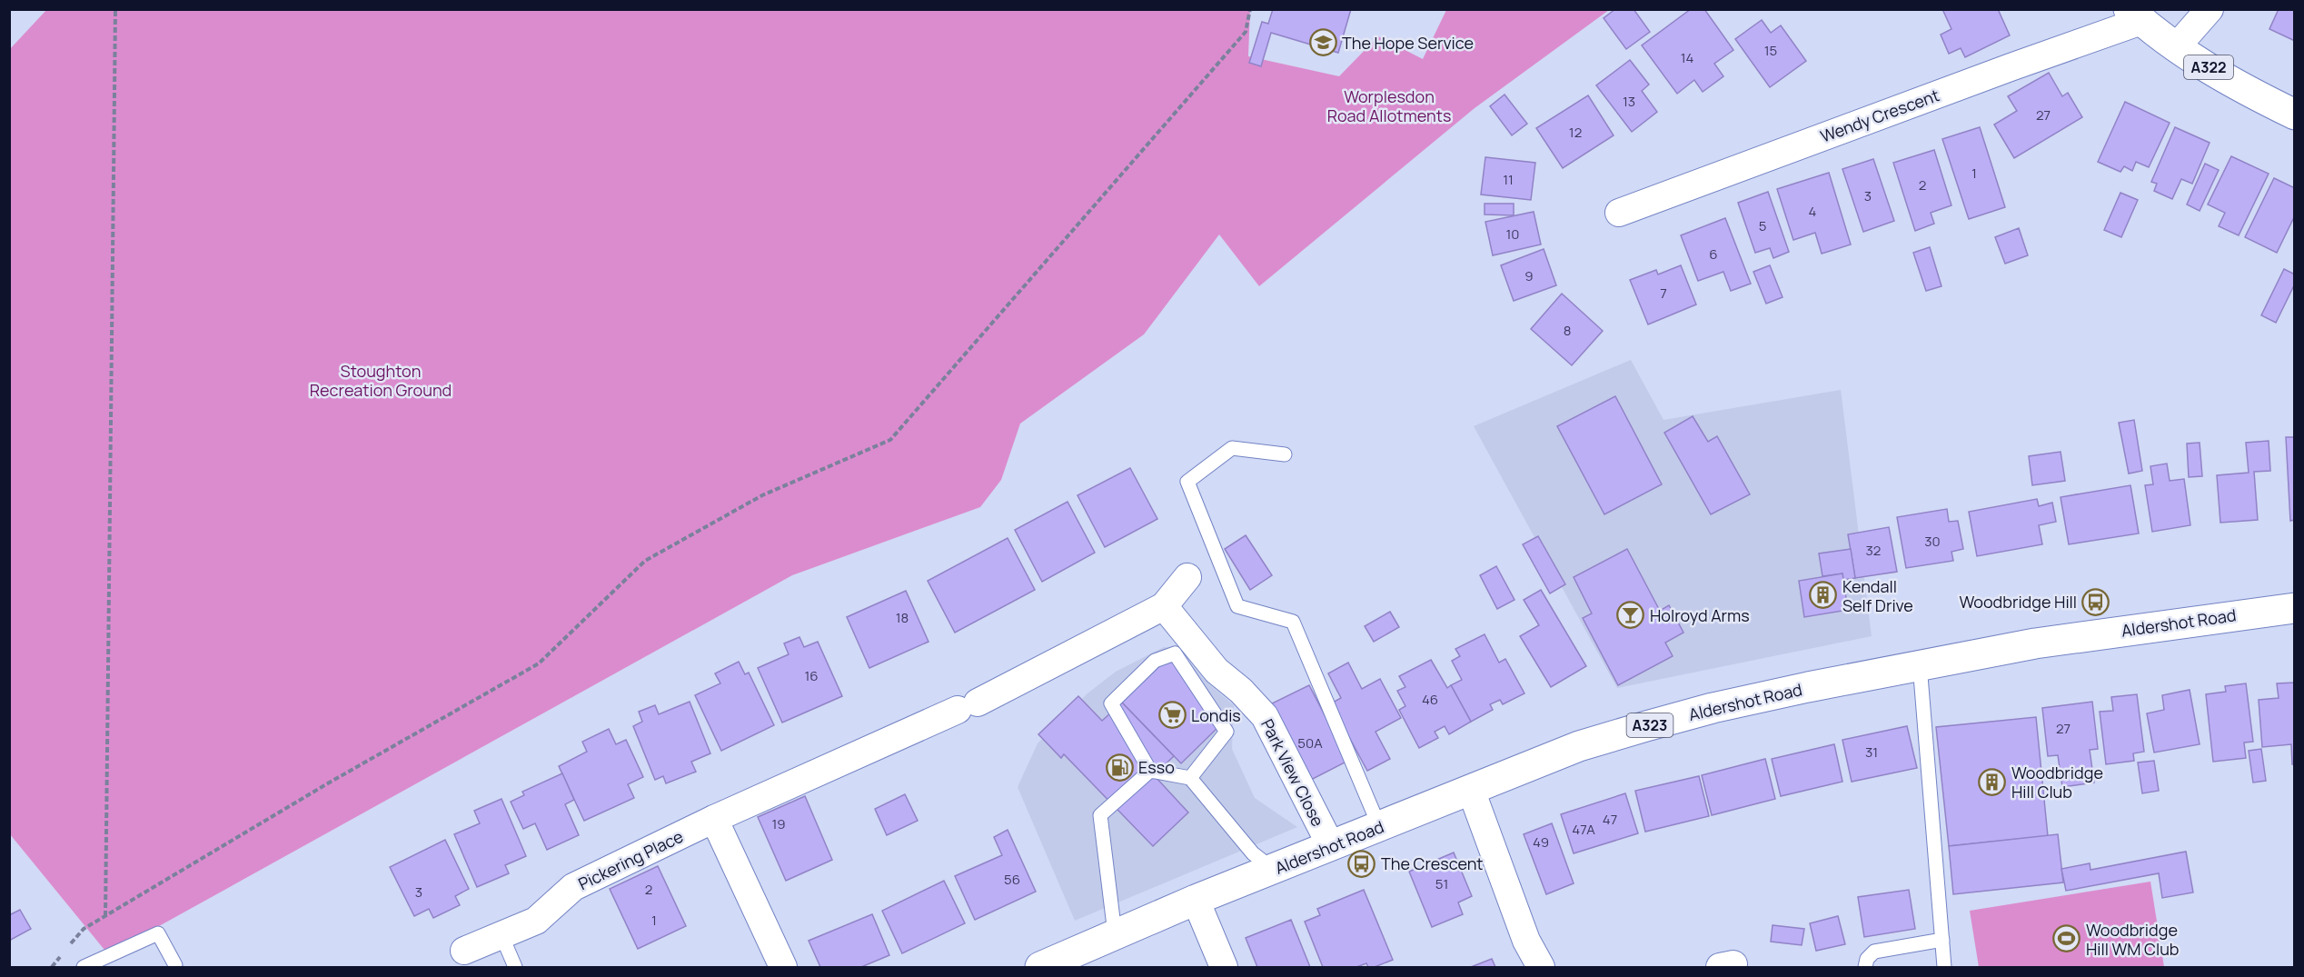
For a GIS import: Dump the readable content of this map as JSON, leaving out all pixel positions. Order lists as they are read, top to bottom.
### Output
{
  "streets": {
    "main road": ["A322", "Aldershot Road", "A323"],
    "street": ["Wendy Crescent", "Park View Close", "Pickering Place"]
  },
  "crossings": [
    ["A322", "Wendy Crescent"],
    ["Aldershot Road", "Park View Close"],
    ["Park View Close", "Pickering Place"]
  ],
  "parks": ["Worplesdon Road Allotments", "Stoughton Recreation Ground"],
  "places": {
    "school or university": ["The Hope Service"],
    "building": ["Kendall Self Drive", "Woodbridge Hill Club"],
    "bus stop": ["Woodbridge Hill", "The Crescent"],
    "bar": ["Holroyd Arms"],
    "supermarket": ["Londis"],
    "fuel station": ["Esso"],
    "sports": ["Woodbridge Hill WM Club"]
  },
  "house_numbers": [
    "15",
    "14",
    "13",
    "27",
    "12",
    "1",
    "11",
    "2",
    "3",
    "4",
    "5",
    "10",
    "6",
    "9",
    "7",
    "8",
    "30",
    "32",
    "18",
    "16",
    "46",
    "27",
    "50A",
    "31",
    "47",
    "19",
    "47A",
    "49",
    "56",
    "51",
    "2",
    "3",
    "1"
  ]
}
